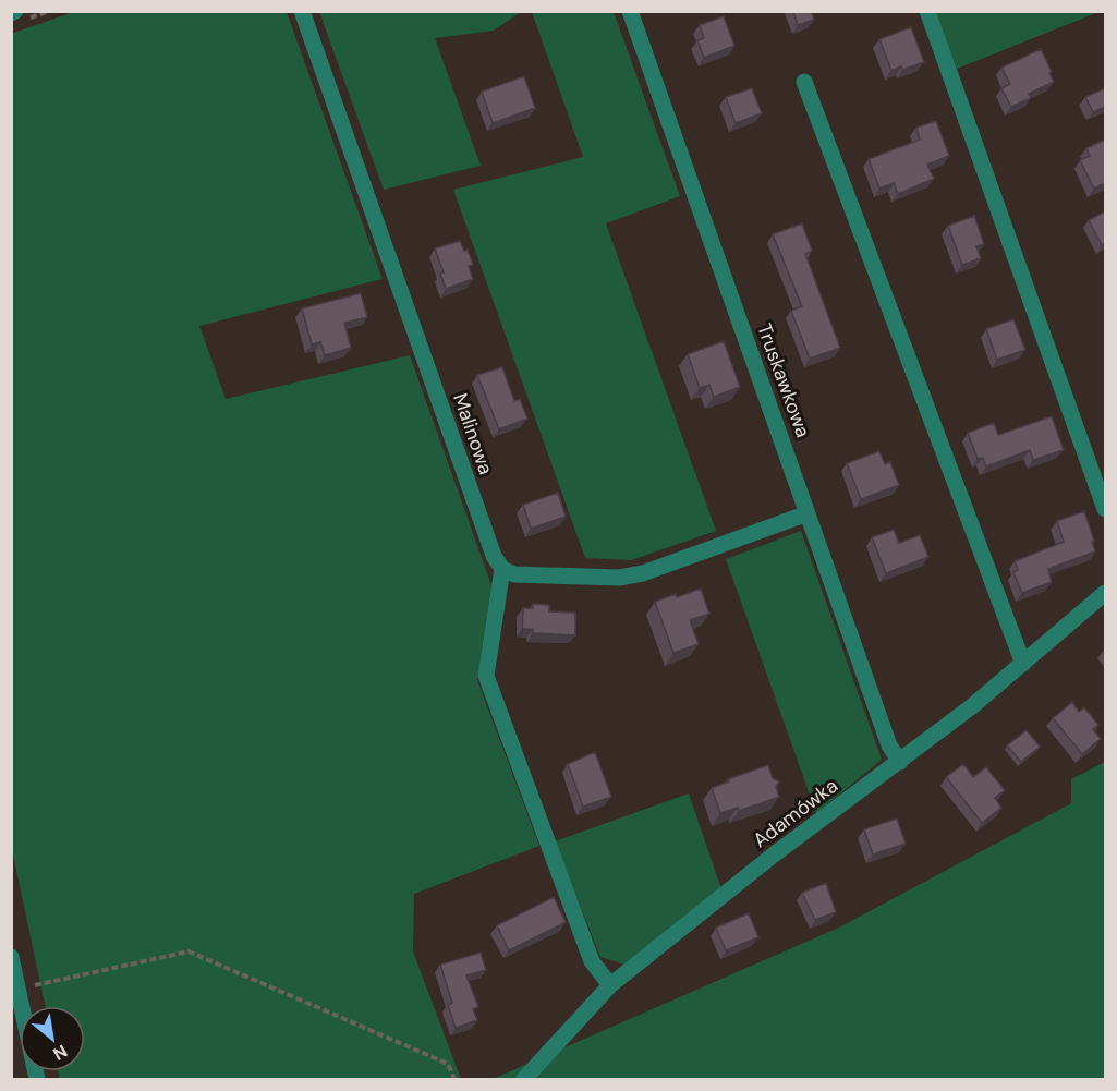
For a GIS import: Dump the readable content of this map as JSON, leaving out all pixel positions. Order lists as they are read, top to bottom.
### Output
{
  "streets": {
    "street": ["Truskawkowa", "Malinowa", "Adamówka"]
  },
  "crossings": [
    ["Truskawkowa", "Adamówka"]
  ],
  "north": "bottom right"
}
